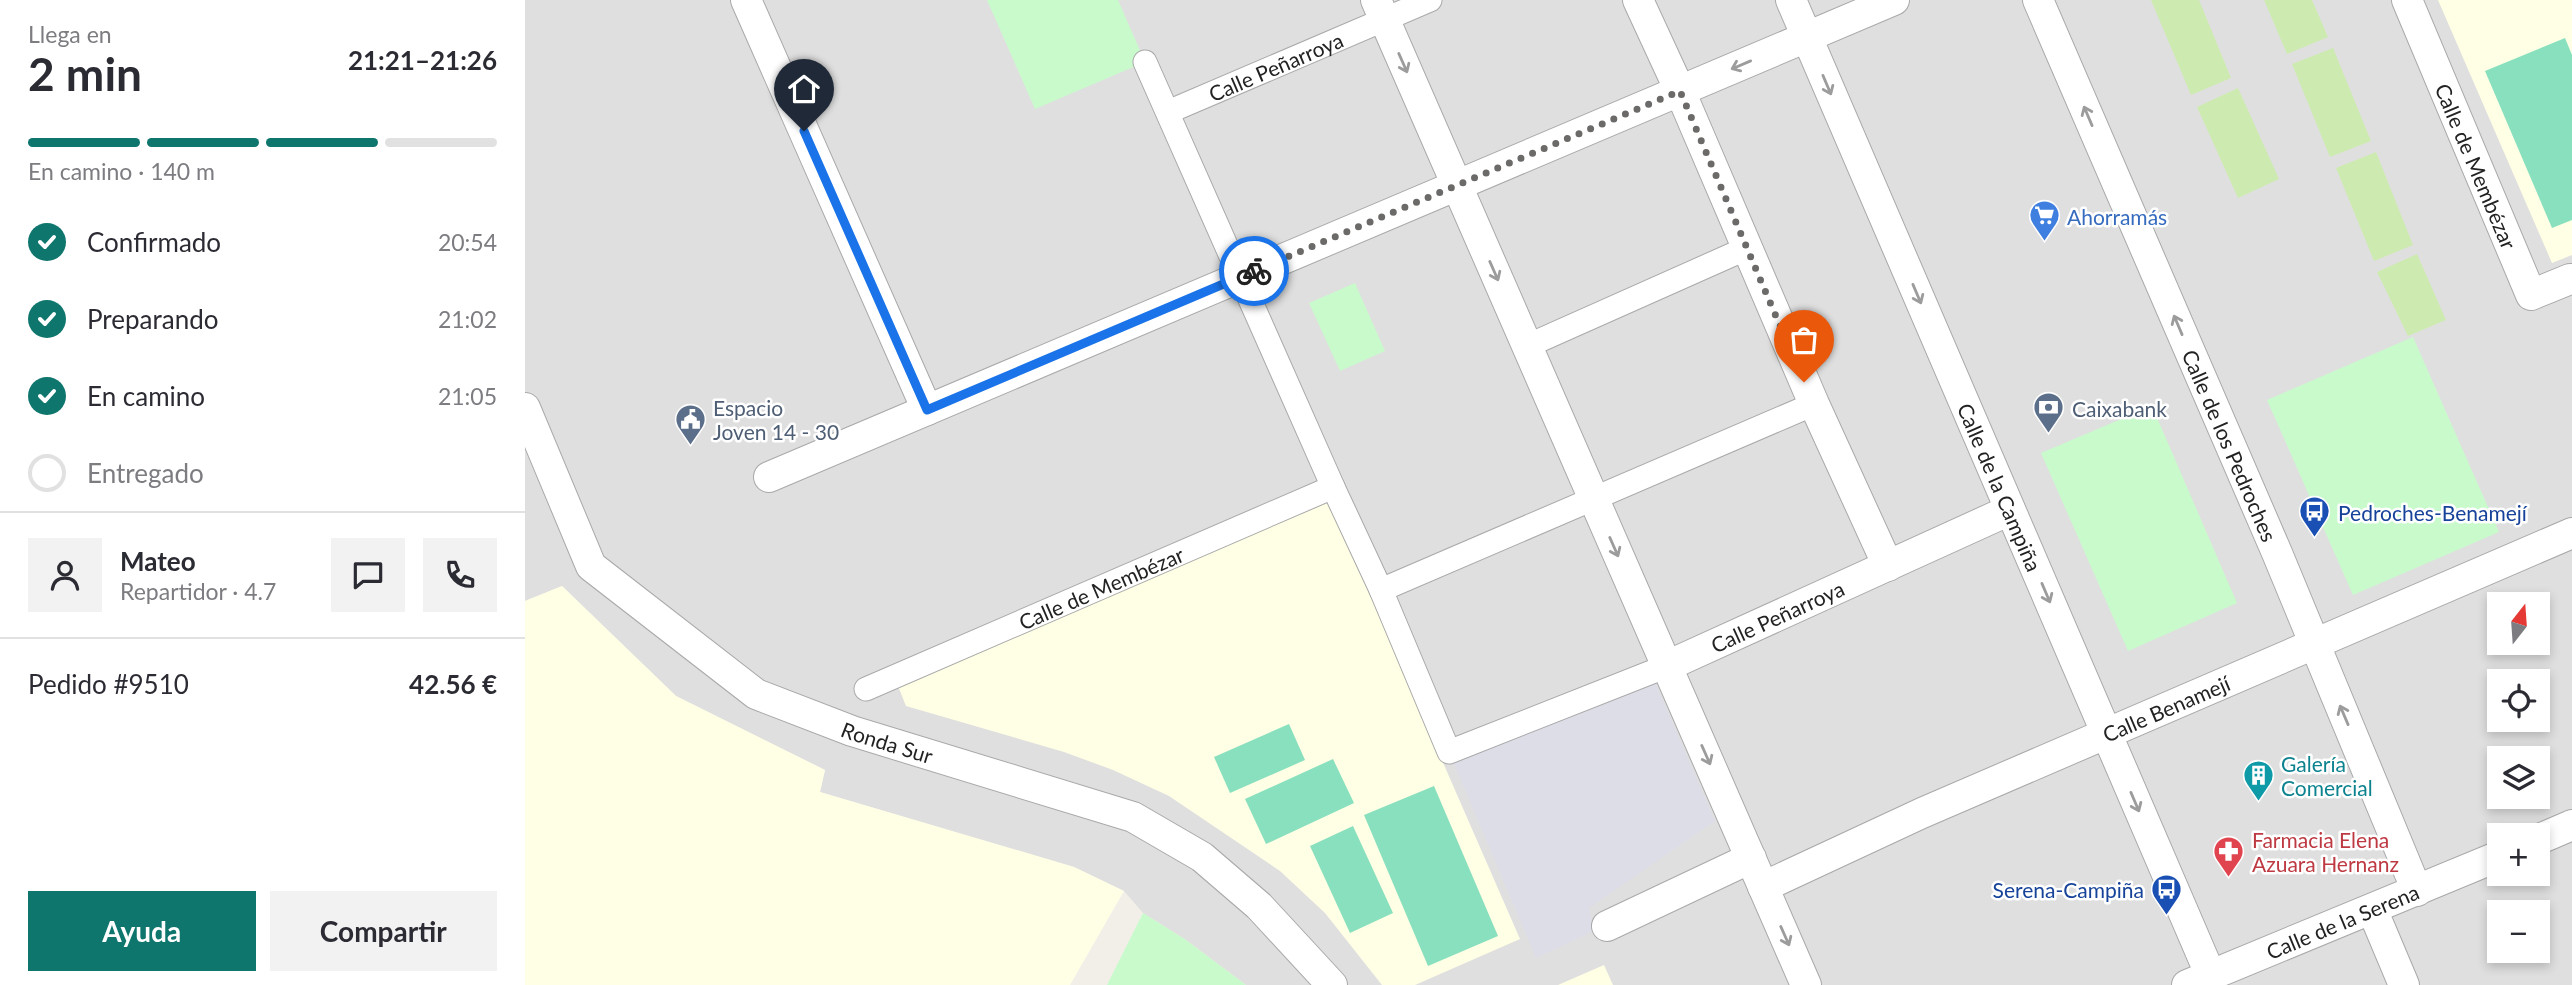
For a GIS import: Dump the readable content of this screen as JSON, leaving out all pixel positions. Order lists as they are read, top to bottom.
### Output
{
  "streets": {
    "street": [
      "Calle Peñarroya",
      "Calle de Membézar",
      "Calle de los Pedroches",
      "Calle de la Campiña",
      "Calle Benamejí",
      "Ronda Sur",
      "Calle de la Serena"
    ]
  },
  "crossings": [
    ["Calle Peñarroya", "Calle de la Campiña"],
    ["Calle de los Pedroches", "Calle Benamejí"],
    ["Calle de los Pedroches", "Calle de la Serena"],
    ["Calle de la Campiña", "Calle Benamejí"],
    ["Calle de la Campiña", "Calle de la Serena"]
  ],
  "one_way": ["Calle de los Pedroches"],
  "places": {
    "supermarket": ["Ahorramás"],
    "bank": ["Caixabank"],
    "public building": ["Espacio Joven 14 - 30"],
    "bus stop": ["Pedroches-Benamejí", "Serena-Campiña"],
    "building": ["Galería Comercial"],
    "pharmacy": ["Farmacia Elena Azuara Hernanz"]
  },
  "north": "top",
  "page": {
    "heading": ["2 min", "Llega en", "21:21–21:26"],
    "panel": [
      "Mateo",
      "Repartidor · 4.7",
      "Pedido #9510",
      "42.56 €"
    ],
    "bar": "En camino · 140 m",
    "list": [
      ["Confirmado", "20:54"],
      ["Preparando", "21:02"],
      ["En camino", "21:05"],
      "Entregado"
    ],
    "map_buttons": ["+", "−"],
    "buttons": ["Ayuda", "Compartir"]
  }
}
